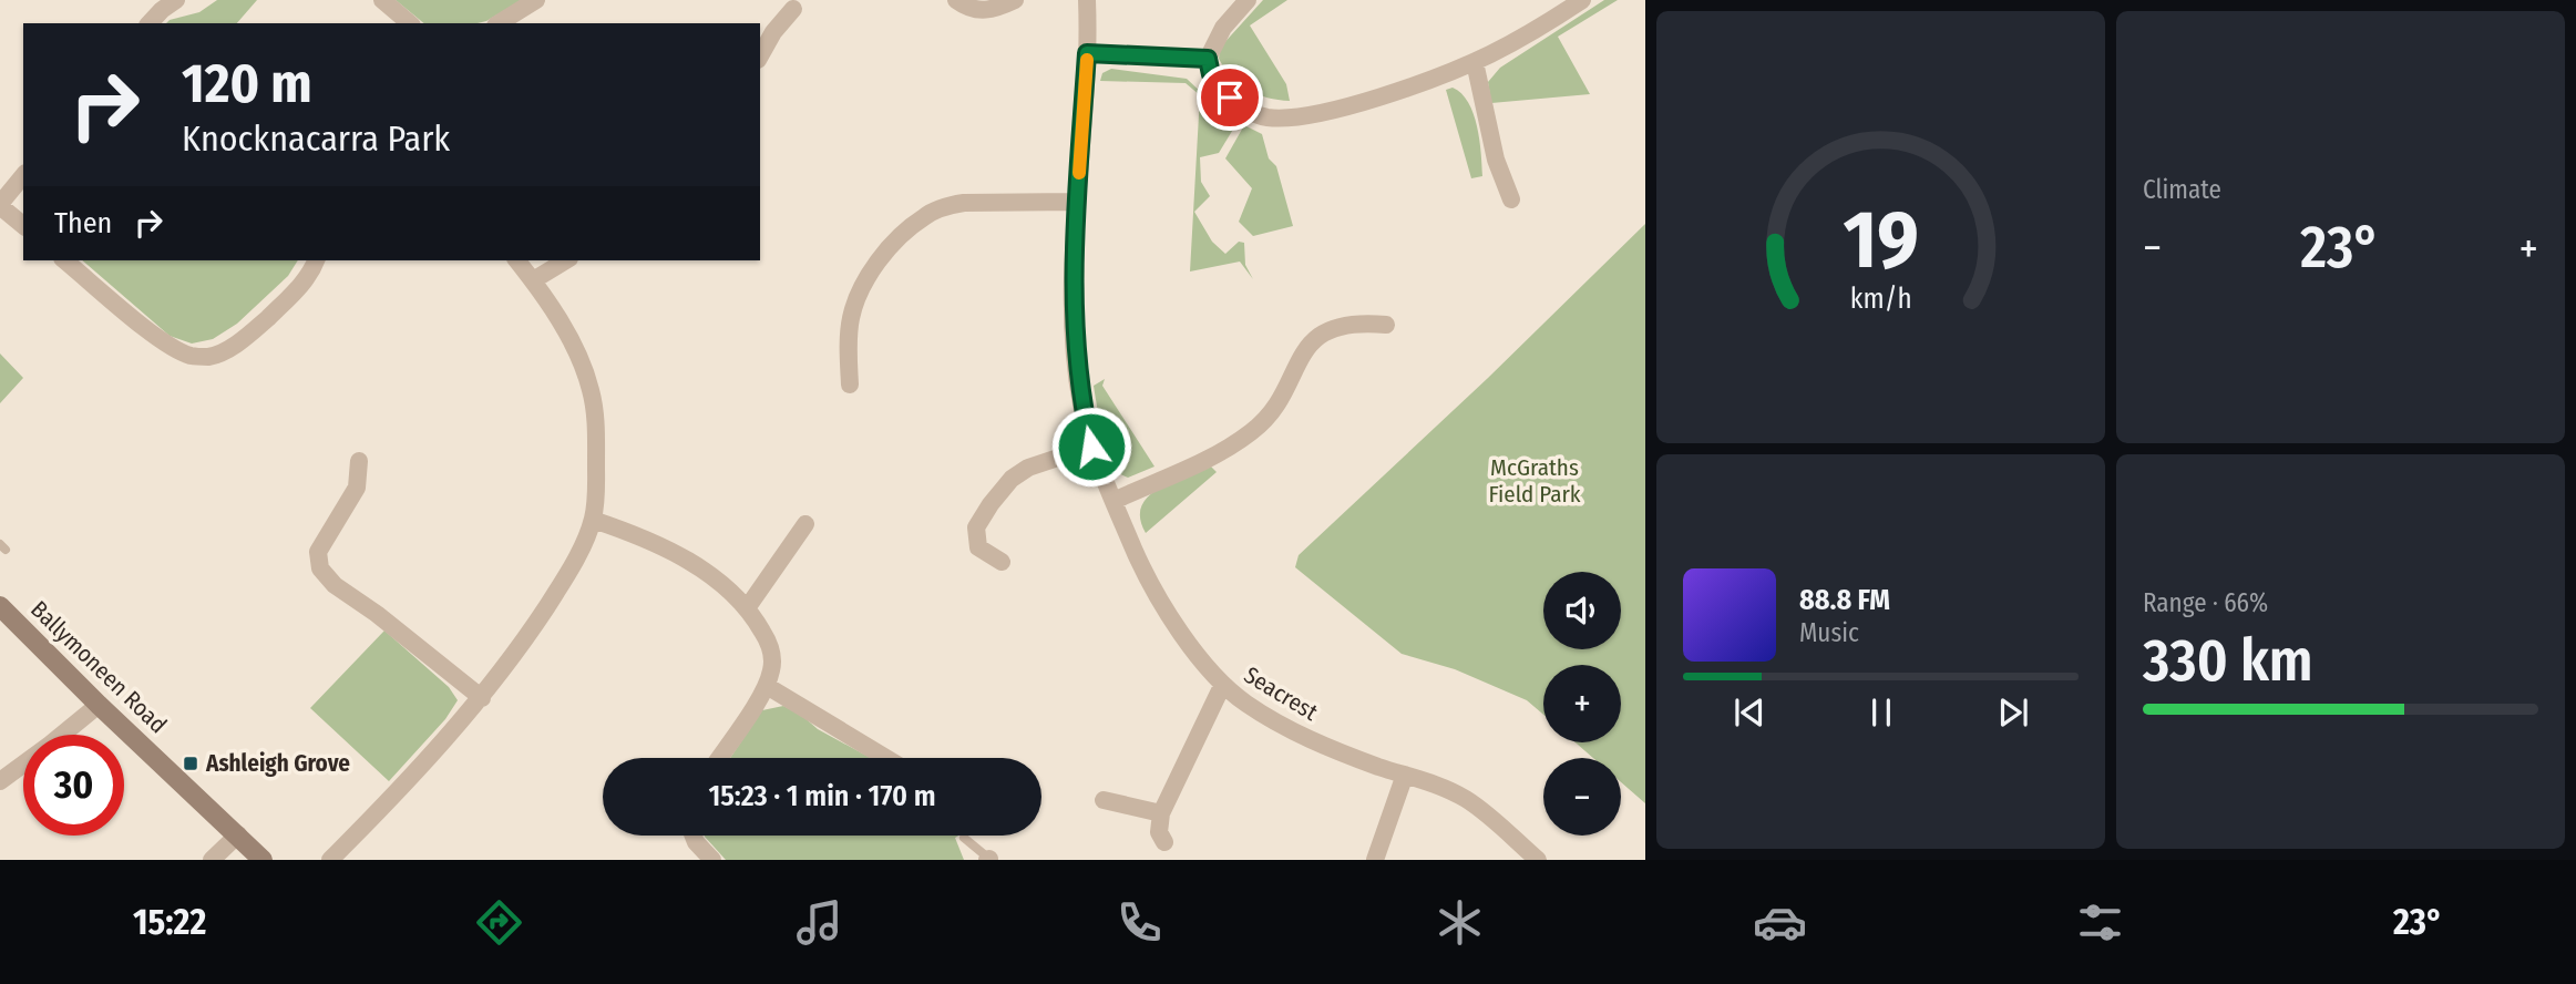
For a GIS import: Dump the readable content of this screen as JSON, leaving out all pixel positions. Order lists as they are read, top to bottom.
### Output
{
  "streets": {
    "street": ["Ballymoneen Road", "Seacrest"]
  },
  "parks": ["McGraths Field Park"],
  "places": {
    "transit": ["Ashleigh Grove"]
  },
  "page": {
    "tile": [
      "Climate",
      ["Range · 66%", "330 km"]
    ],
    "turn": ["120 m", "Knocknacarra Park"],
    "then": "Then",
    "heat": ["−", "23°", "+"],
    "song": ["88.8 FM", "Music"],
    "map_buttons": ["+", "−"],
    "limit": "30",
    "trip": "15:23 · 1 min · 170 m",
    "tabs": ["15:22", "23°"],
    "gauge": ["19", "km/h"]
  }
}
